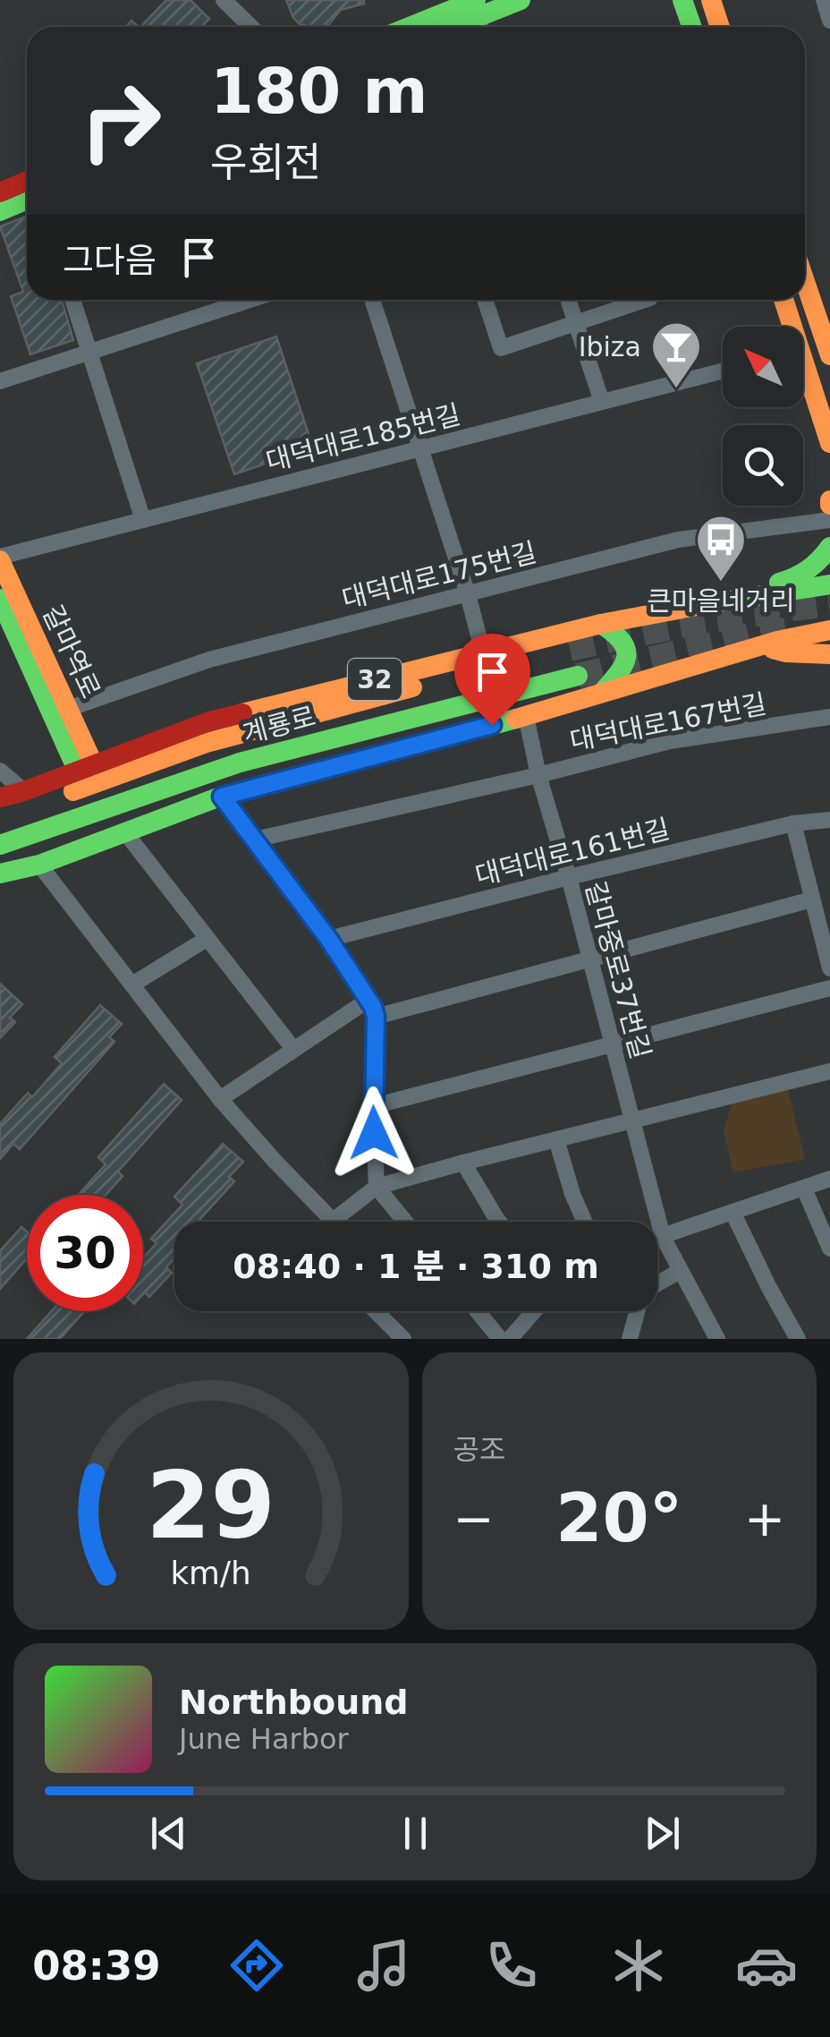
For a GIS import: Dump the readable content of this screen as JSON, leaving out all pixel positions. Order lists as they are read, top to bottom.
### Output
{
  "streets": {
    "main road": ["갈마역로", "32", "계룡로"],
    "street": [
      "대덕대로185번길",
      "대덕대로175번길",
      "대덕대로167번길",
      "대덕대로161번길",
      "갈마중로37번길"
    ]
  },
  "crossings": [
    ["대덕대로185번길", "갈마역로"],
    ["대덕대로175번길", "갈마역로"],
    ["갈마역로", "32"],
    ["대덕대로167번길", "갈마중로37번길"],
    ["대덕대로161번길", "갈마중로37번길"]
  ],
  "places": {
    "bar": ["Ibiza"],
    "bus stop": ["큰마을네거리"]
  },
  "north": "top left",
  "page": {
    "turn": ["180 m", "우회전"],
    "then": "그다음",
    "limit": "30",
    "trip": "08:40 · 1 분 · 310 m",
    "tile": "공조",
    "heat": ["−", "20°", "+"],
    "song": ["Northbound", "June Harbor"],
    "tabs": "08:39",
    "gauge": ["29", "km/h"]
  }
}
